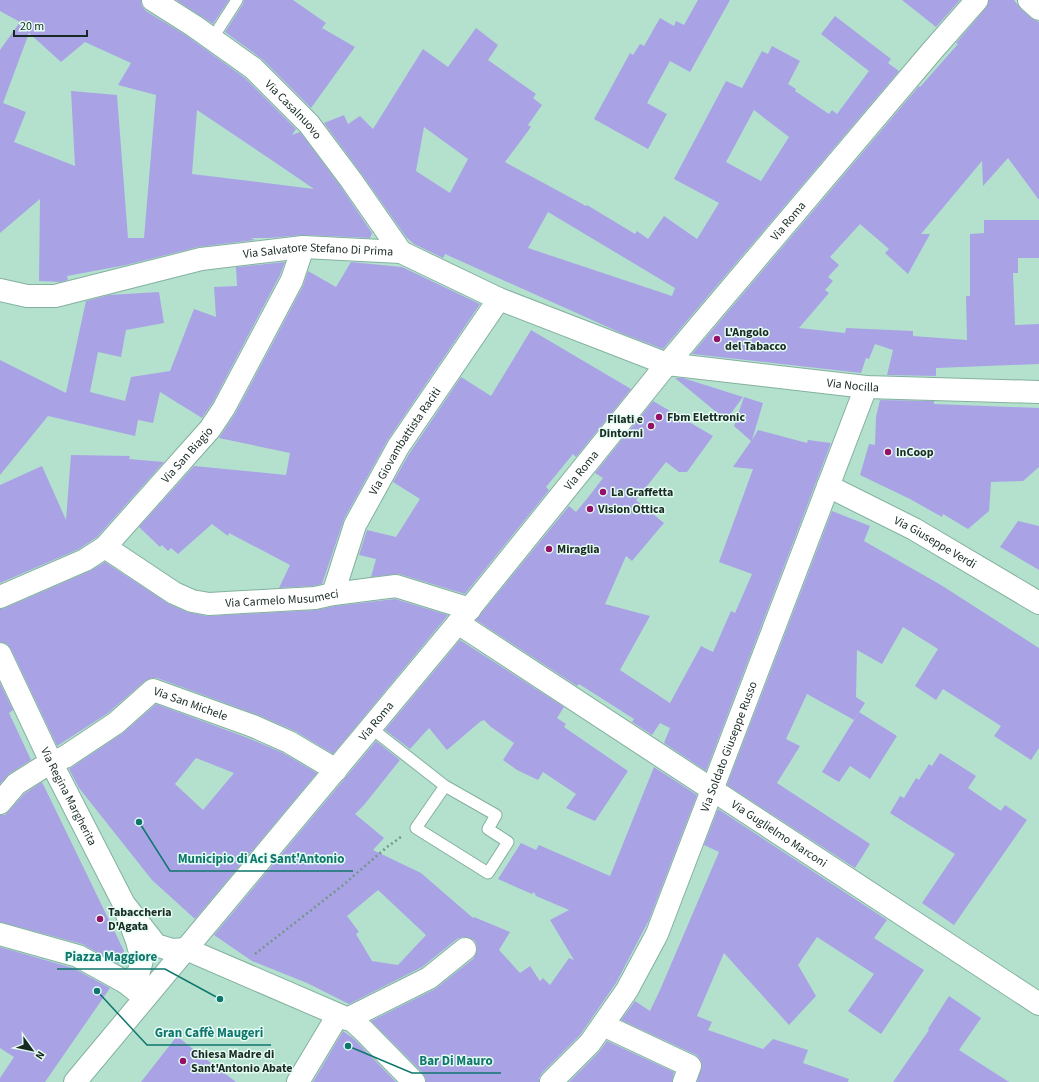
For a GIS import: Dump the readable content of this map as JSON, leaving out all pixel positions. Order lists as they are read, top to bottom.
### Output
{
  "streets": {
    "street": [
      "Via Casalnuovo",
      "Via Roma",
      "Via Salvatore Stefano Di Prima",
      "Via Nocilla",
      "Via Giovambattista Raciti",
      "Via San Biagio",
      "Via Giuseppe Verdi",
      "Via Carmelo Musumeci",
      "Via San Michele",
      "Via Soldato Giuseppe Russo",
      "Via Regina Margherita",
      "Via Guglielmo Marconi"
    ]
  },
  "crossings": [
    ["Via Casalnuovo", "Via Salvatore Stefano Di Prima"],
    ["Via Roma", "Via Salvatore Stefano Di Prima"],
    ["Via Roma", "Via Nocilla"],
    ["Via Roma", "Via Carmelo Musumeci"],
    ["Via Roma", "Via San Michele"],
    ["Via Roma", "Via Regina Margherita"],
    ["Via Roma", "Via Guglielmo Marconi"],
    ["Via Salvatore Stefano Di Prima", "Via Nocilla"],
    ["Via Salvatore Stefano Di Prima", "Via Giovambattista Raciti"],
    ["Via Salvatore Stefano Di Prima", "Via San Biagio"],
    ["Via Nocilla", "Via Soldato Giuseppe Russo"],
    ["Via Giovambattista Raciti", "Via Carmelo Musumeci"],
    ["Via San Biagio", "Via Carmelo Musumeci"],
    ["Via Giuseppe Verdi", "Via Soldato Giuseppe Russo"],
    ["Via Carmelo Musumeci", "Via Guglielmo Marconi"],
    ["Via San Michele", "Via Regina Margherita"],
    ["Via Soldato Giuseppe Russo", "Via Guglielmo Marconi"]
  ],
  "places": [
    "L'Angolo del Tabacco",
    "Fbm Elettronic",
    "Filati e Dintorni",
    "InCoop",
    "La Graffetta",
    "Vision Ottica",
    "Miraglia",
    "Municipio di Aci Sant'Antonio",
    "Tabaccheria D'Agata",
    "Gran Caffè Maugeri",
    "Piazza Maggiore",
    "Bar Di Mauro",
    "Chiesa Madre di Sant'Antonio Abate"
  ],
  "scale_bar": "20 m",
  "north": "bottom right"
}
